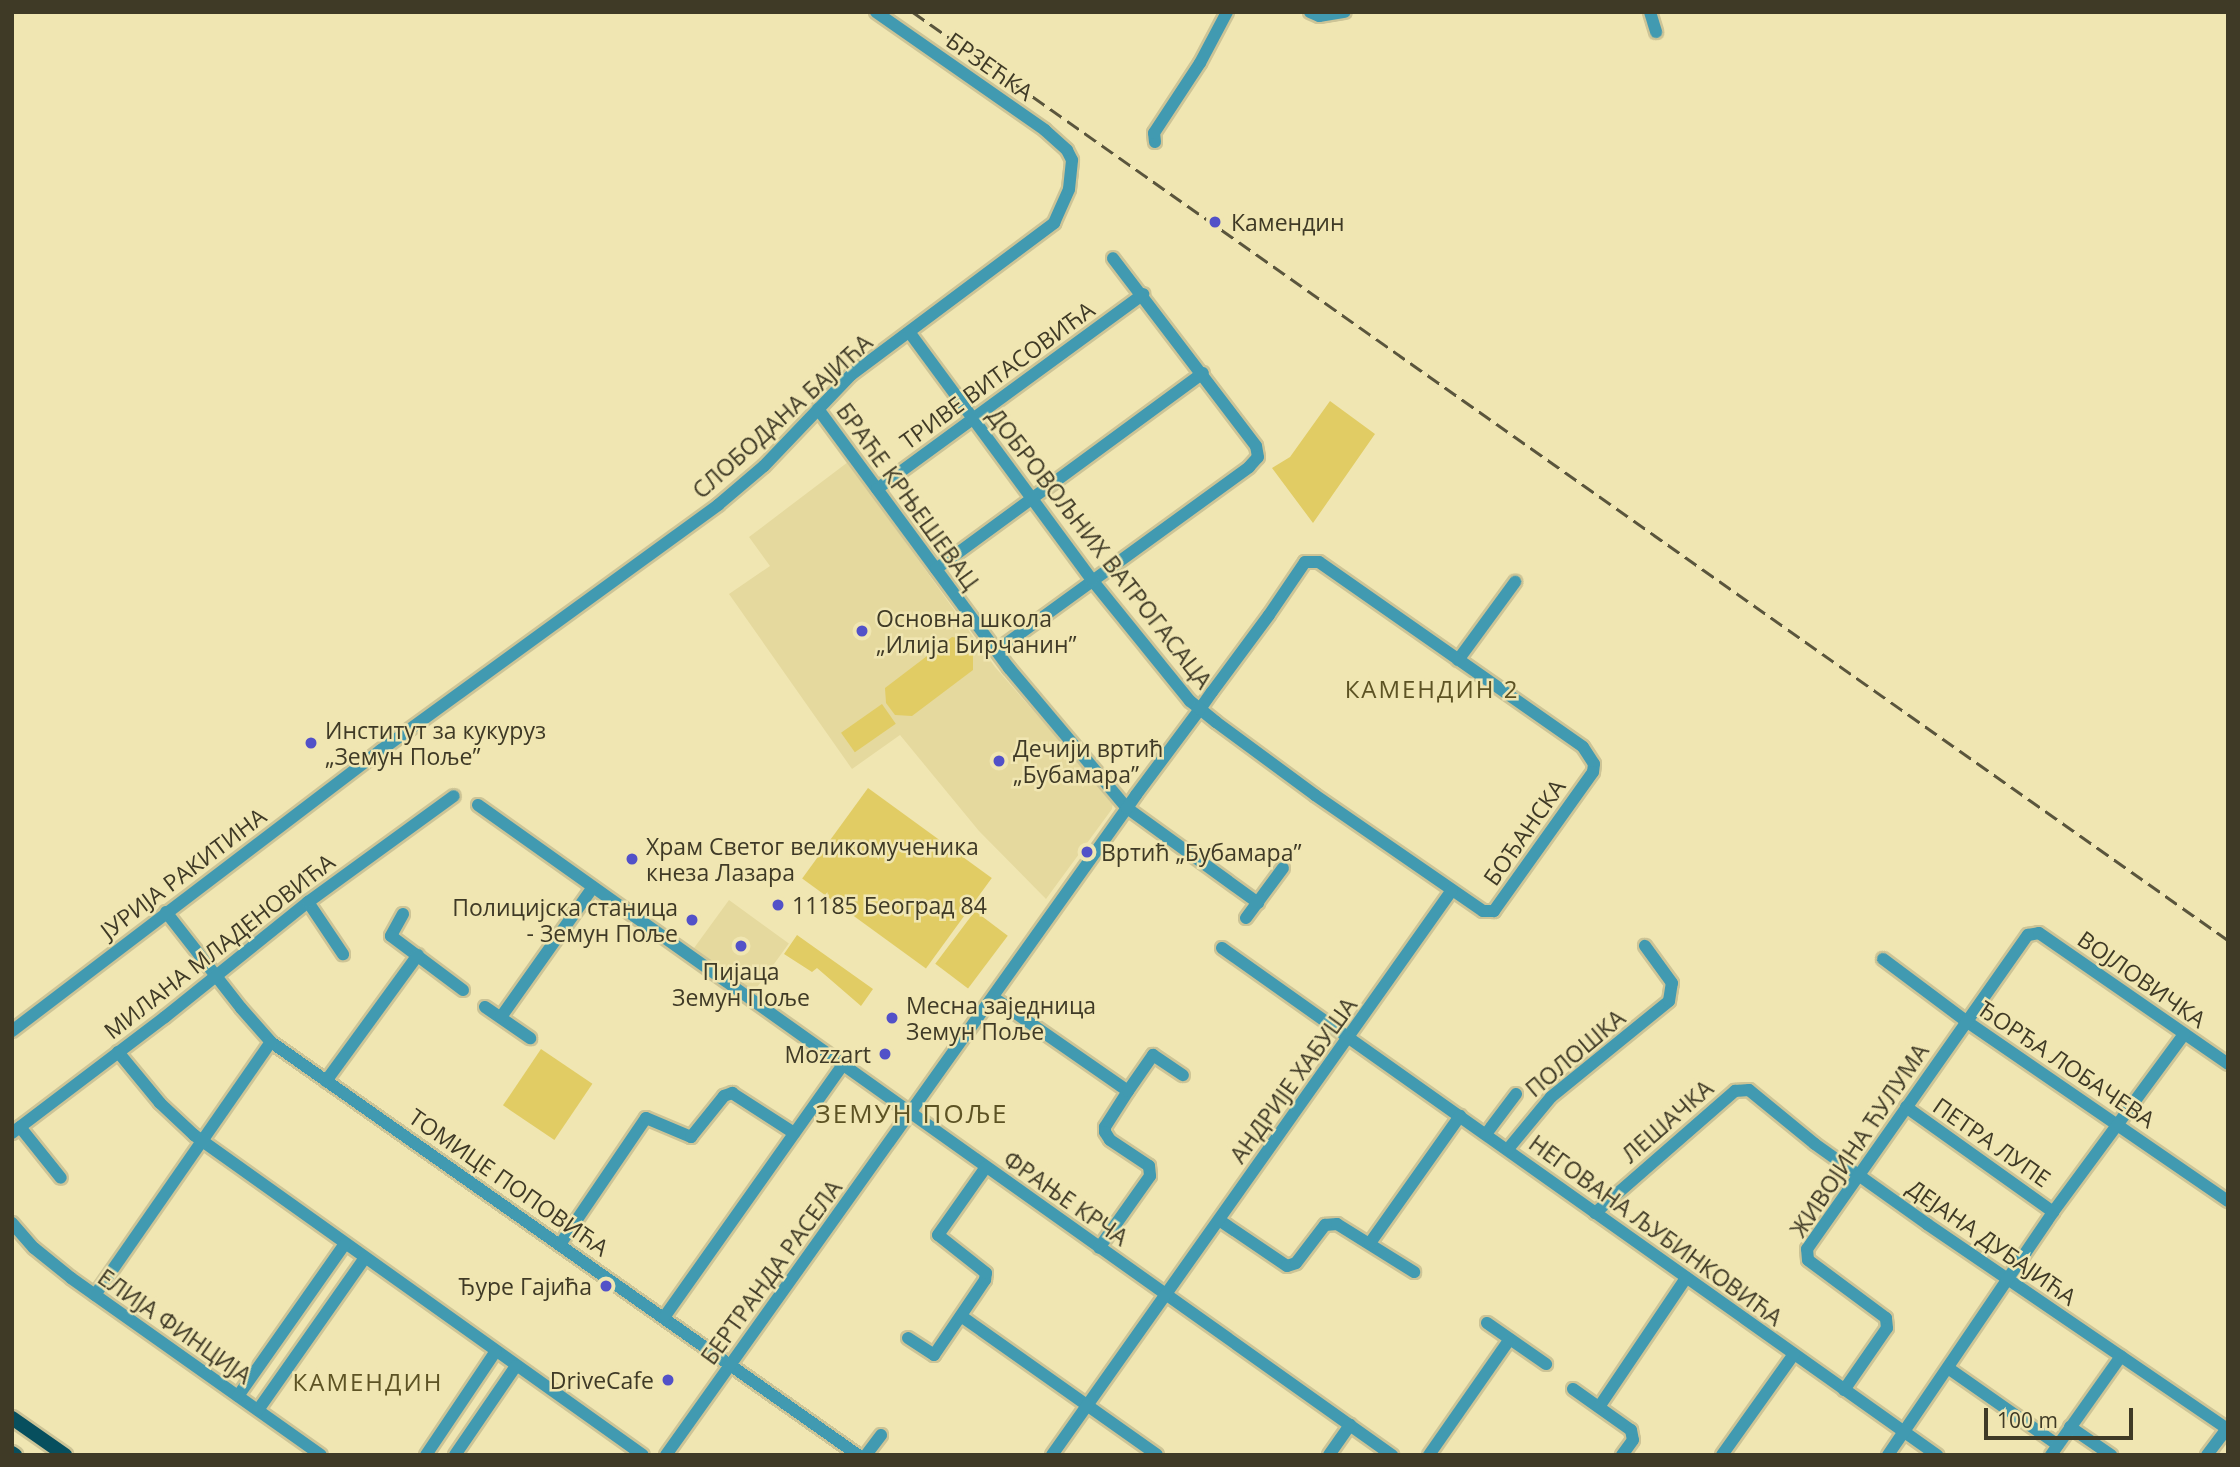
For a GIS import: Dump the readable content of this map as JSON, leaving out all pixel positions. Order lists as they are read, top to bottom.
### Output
{
  "streets": {
    "street": [
      "БРЗЕЋКА",
      "ТРИВЕ ВИТАСОВИЋА",
      "СЛОБОДАНА БАЈИЋА",
      "БРАЋЕ КРЊЕШЕВАЦ",
      "ДОБРОВОЉНИХ ВАТРОГАСАЦА",
      "БОЂАНСКА",
      "ЈУРИЈА РАКИТИНА",
      "МИЛАНА МЛАДЕНОВИЋА",
      "ВОЈЛОВИЧКА",
      "ПОЛОШКА",
      "ЂОРЂА ЛОБАЧЕВА",
      "АНДРИЈЕ ХАБУША",
      "ЛЕШАЧКА",
      "ЖИВОЈИНА ЋУЛУМА",
      "ПЕТРА ЛУПЕ",
      "ТОМИЦЕ ПОПОВИЋА",
      "ФРАЊЕ КРЧА",
      "НЕГОВАНА ЉУБИНКОВИЋА",
      "ДЕЈАНА ДУБАЈИЋА",
      "БЕРТРАНДА РАСЕЛА",
      "ЕЛИЈА ФИНЦИЈА"
    ]
  },
  "crossings": [
    ["БРЗЕЋКА", "СЛОБОДАНА БАЈИЋА"],
    ["ТРИВЕ ВИТАСОВИЋА", "БРАЋЕ КРЊЕШЕВАЦ"],
    ["ТРИВЕ ВИТАСОВИЋА", "ДОБРОВОЉНИХ ВАТРОГАСАЦА"],
    ["СЛОБОДАНА БАЈИЋА", "БРАЋЕ КРЊЕШЕВАЦ"],
    ["СЛОБОДАНА БАЈИЋА", "ДОБРОВОЉНИХ ВАТРОГАСАЦА"],
    ["СЛОБОДАНА БАЈИЋА", "ЈУРИЈА РАКИТИНА"],
    ["БРАЋЕ КРЊЕШЕВАЦ", "БЕРТРАНДА РАСЕЛА"],
    ["ДОБРОВОЉНИХ ВАТРОГАСАЦА", "БОЂАНСКА"],
    ["ДОБРОВОЉНИХ ВАТРОГАСАЦА", "АНДРИЈЕ ХАБУША"],
    ["ДОБРОВОЉНИХ ВАТРОГАСАЦА", "БЕРТРАНДА РАСЕЛА"],
    ["БОЂАНСКА", "АНДРИЈЕ ХАБУША"],
    ["БОЂАНСКА", "БЕРТРАНДА РАСЕЛА"],
    ["ЈУРИЈА РАКИТИНА", "ТОМИЦЕ ПОПОВИЋА"],
    ["МИЛАНА МЛАДЕНОВИЋА", "ТОМИЦЕ ПОПОВИЋА"],
    ["ВОЈЛОВИЧКА", "ЖИВОЈИНА ЋУЛУМА"],
    ["ПОЛОШКА", "НЕГОВАНА ЉУБИНКОВИЋА"],
    ["ЂОРЂА ЛОБАЧЕВА", "ЖИВОЈИНА ЋУЛУМА"],
    ["АНДРИЈЕ ХАБУША", "ФРАЊЕ КРЧА"],
    ["АНДРИЈЕ ХАБУША", "НЕГОВАНА ЉУБИНКОВИЋА"],
    ["ЛЕШАЧКА", "НЕГОВАНА ЉУБИНКОВИЋА"],
    ["ЛЕШАЧКА", "ДЕЈАНА ДУБАЈИЋА"],
    ["ЖИВОЈИНА ЋУЛУМА", "ПЕТРА ЛУПЕ"],
    ["ЖИВОЈИНА ЋУЛУМА", "НЕГОВАНА ЉУБИНКОВИЋА"],
    ["ЖИВОЈИНА ЋУЛУМА", "ДЕЈАНА ДУБАЈИЋА"],
    ["ТОМИЦЕ ПОПОВИЋА", "БЕРТРАНДА РАСЕЛА"],
    ["ФРАЊЕ КРЧА", "БЕРТРАНДА РАСЕЛА"]
  ],
  "districts": ["КАМЕНДИН 2", "ЗЕМУН ПОЉЕ", "КАМЕНДИН"],
  "places": [
    "Камендин",
    "Основна школа „Илија Бирчанин”",
    "Институт за кукуруз „Земун Поље”",
    "Дечији вртић „Бубамара”",
    "Вртић „Бубамара”",
    "Храм Светог великомученика кнеза Лазара",
    "11185 Београд 84",
    "Полицијска станица - Земун Поље",
    "Пијаца Земун Поље",
    "Месна заједница Земун Поље",
    "Mozzart",
    "Ђуре Гајића",
    "DriveCafe"
  ],
  "scale_bar": "100 m"
}
